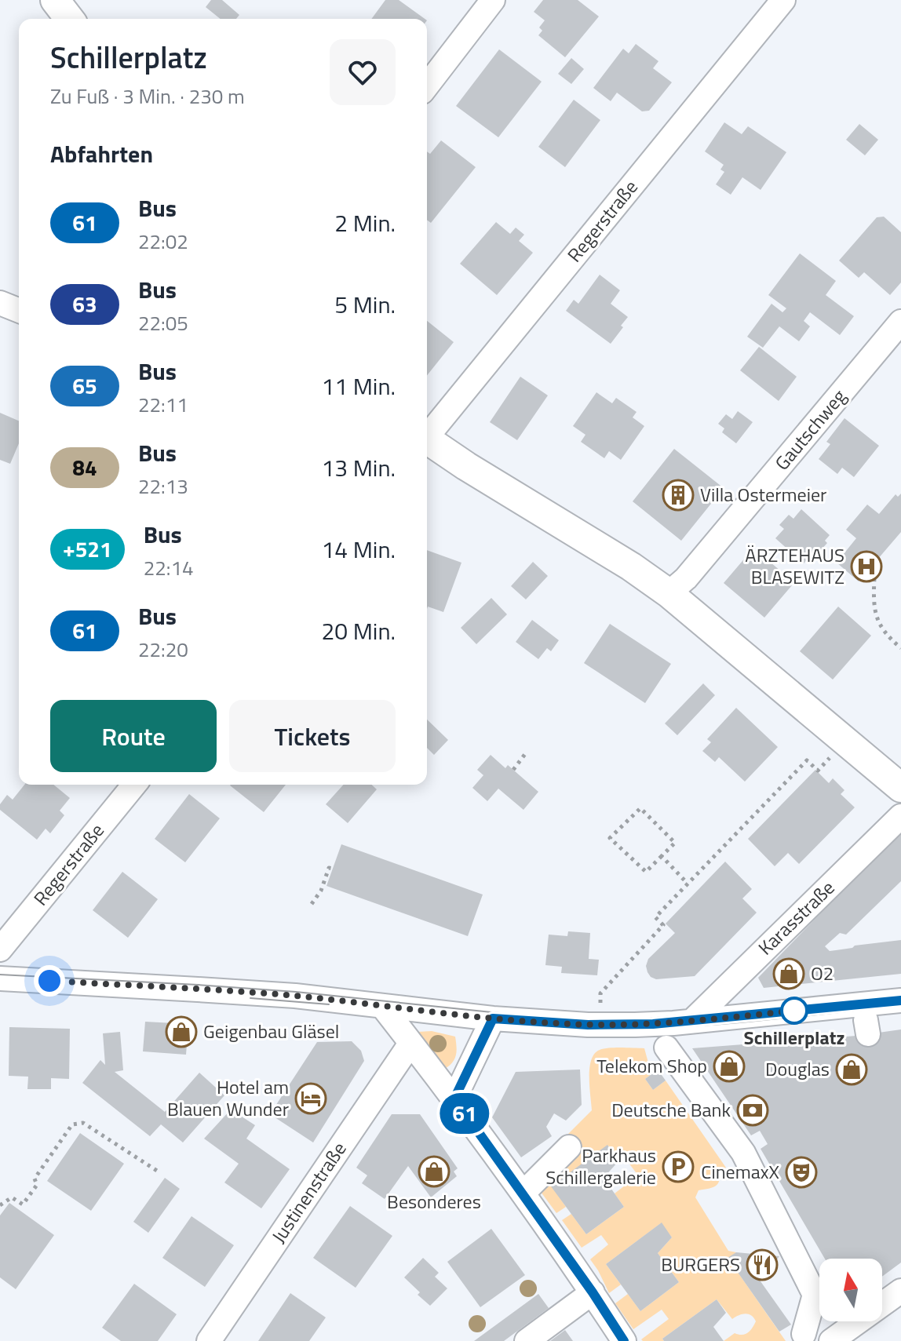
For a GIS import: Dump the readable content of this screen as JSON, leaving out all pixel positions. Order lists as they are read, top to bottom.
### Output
{
  "streets": {
    "street": [
      "Regerstraße",
      "Gautschweg",
      "Karasstraße",
      "Justinenstraße"
    ]
  },
  "places": {
    "building": ["Villa Ostermeier"],
    "hospital": ["ÄRZTEHAUS BLASEWITZ"],
    "shop": [
      "O2",
      "Geigenbau Gläsel",
      "Telekom Shop",
      "Douglas",
      "Besonderes"
    ],
    "other": ["Schillerplatz"],
    "hotel": ["Hotel am Blauen Wunder"],
    "bank": ["Deutsche Bank"],
    "parking": ["Parkhaus Schillergalerie"],
    "theatre": ["CinemaxX"],
    "restaurant": ["BURGERS"]
  },
  "lines": ["bus line 61"],
  "north": "top",
  "page": {
    "on_map": "61",
    "heading": [
      ["Schillerplatz", "Zu Fuß · 3 Min. · 230 m"],
      "Abfahrten"
    ],
    "list": [
      {
        "mark": "61",
        "name": "Bus",
        "note": "22:02",
        "value": "2 Min."
      },
      {
        "mark": "63",
        "name": "Bus",
        "note": "22:05",
        "value": "5 Min."
      },
      {
        "mark": "65",
        "name": "Bus",
        "note": "22:11",
        "value": "11 Min."
      },
      {
        "mark": "84",
        "name": "Bus",
        "note": "22:13",
        "value": "13 Min."
      },
      {
        "mark": "+521",
        "name": "Bus",
        "note": "22:14",
        "value": "14 Min."
      },
      {
        "mark": "61",
        "name": "Bus",
        "note": "22:20",
        "value": "20 Min."
      }
    ],
    "buttons": ["Route", "Tickets"]
  }
}
